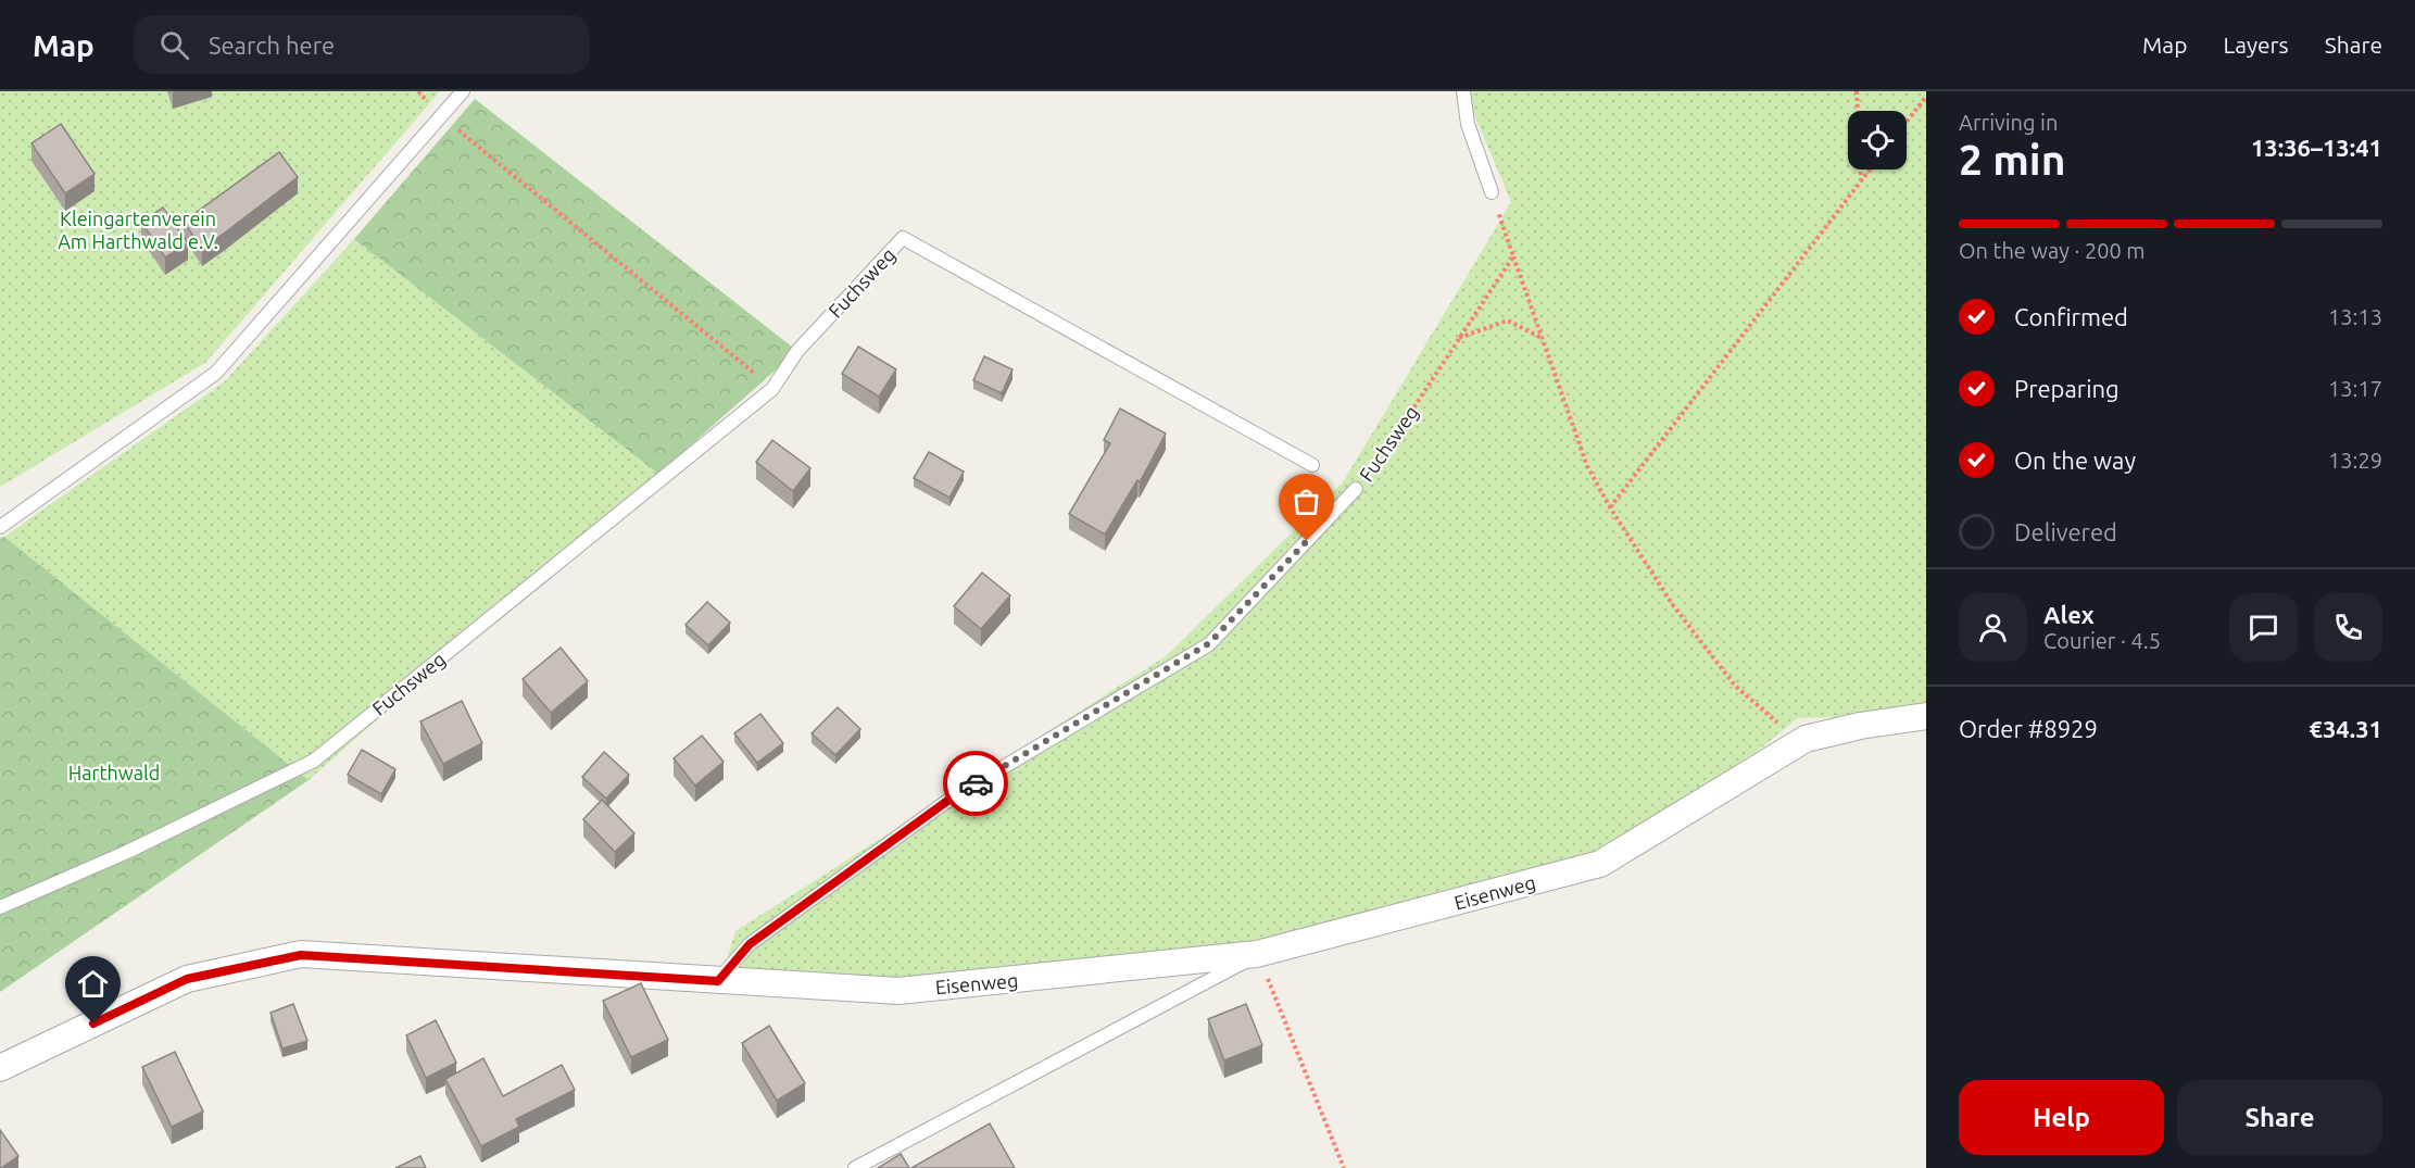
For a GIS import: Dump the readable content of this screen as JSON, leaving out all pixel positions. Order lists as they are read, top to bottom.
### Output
{
  "streets": {
    "street": ["Eisenweg"],
    "lane": ["Fuchsweg"]
  },
  "crossings": [
    ["Fuchsweg", "Eisenweg"]
  ],
  "parks": ["Kleingartenverein Am Harthwald e.V.", "Harthwald"],
  "page": {
    "header": "Map",
    "search": "Search here",
    "nav": ["Map", "Layers", "Share"],
    "heading": ["2 min", "Arriving in", "13:36–13:41"],
    "panel": [
      "Alex",
      "Courier · 4.5",
      "Order #8929",
      "€34.31"
    ],
    "bar": "On the way · 200 m",
    "list": [
      ["Confirmed", "13:13"],
      ["Preparing", "13:17"],
      ["On the way", "13:29"],
      "Delivered"
    ],
    "buttons": ["Help", "Share"]
  }
}
